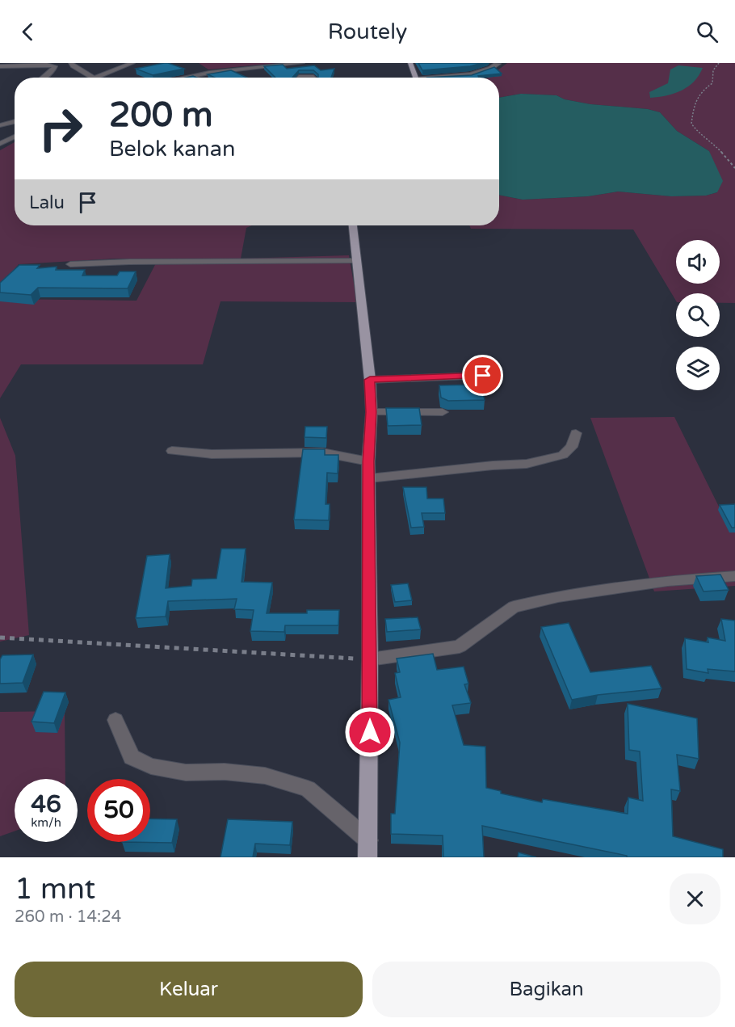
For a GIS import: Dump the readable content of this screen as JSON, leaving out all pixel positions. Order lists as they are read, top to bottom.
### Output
{
  "page": {
    "header": "Routely",
    "turn": ["200 m", "Belok kanan"],
    "then": "Lalu",
    "speed": "46 km/h",
    "limit": "50",
    "heading": ["1 mnt", "260 m · 14:24"],
    "buttons": ["Keluar", "Bagikan"]
  }
}
